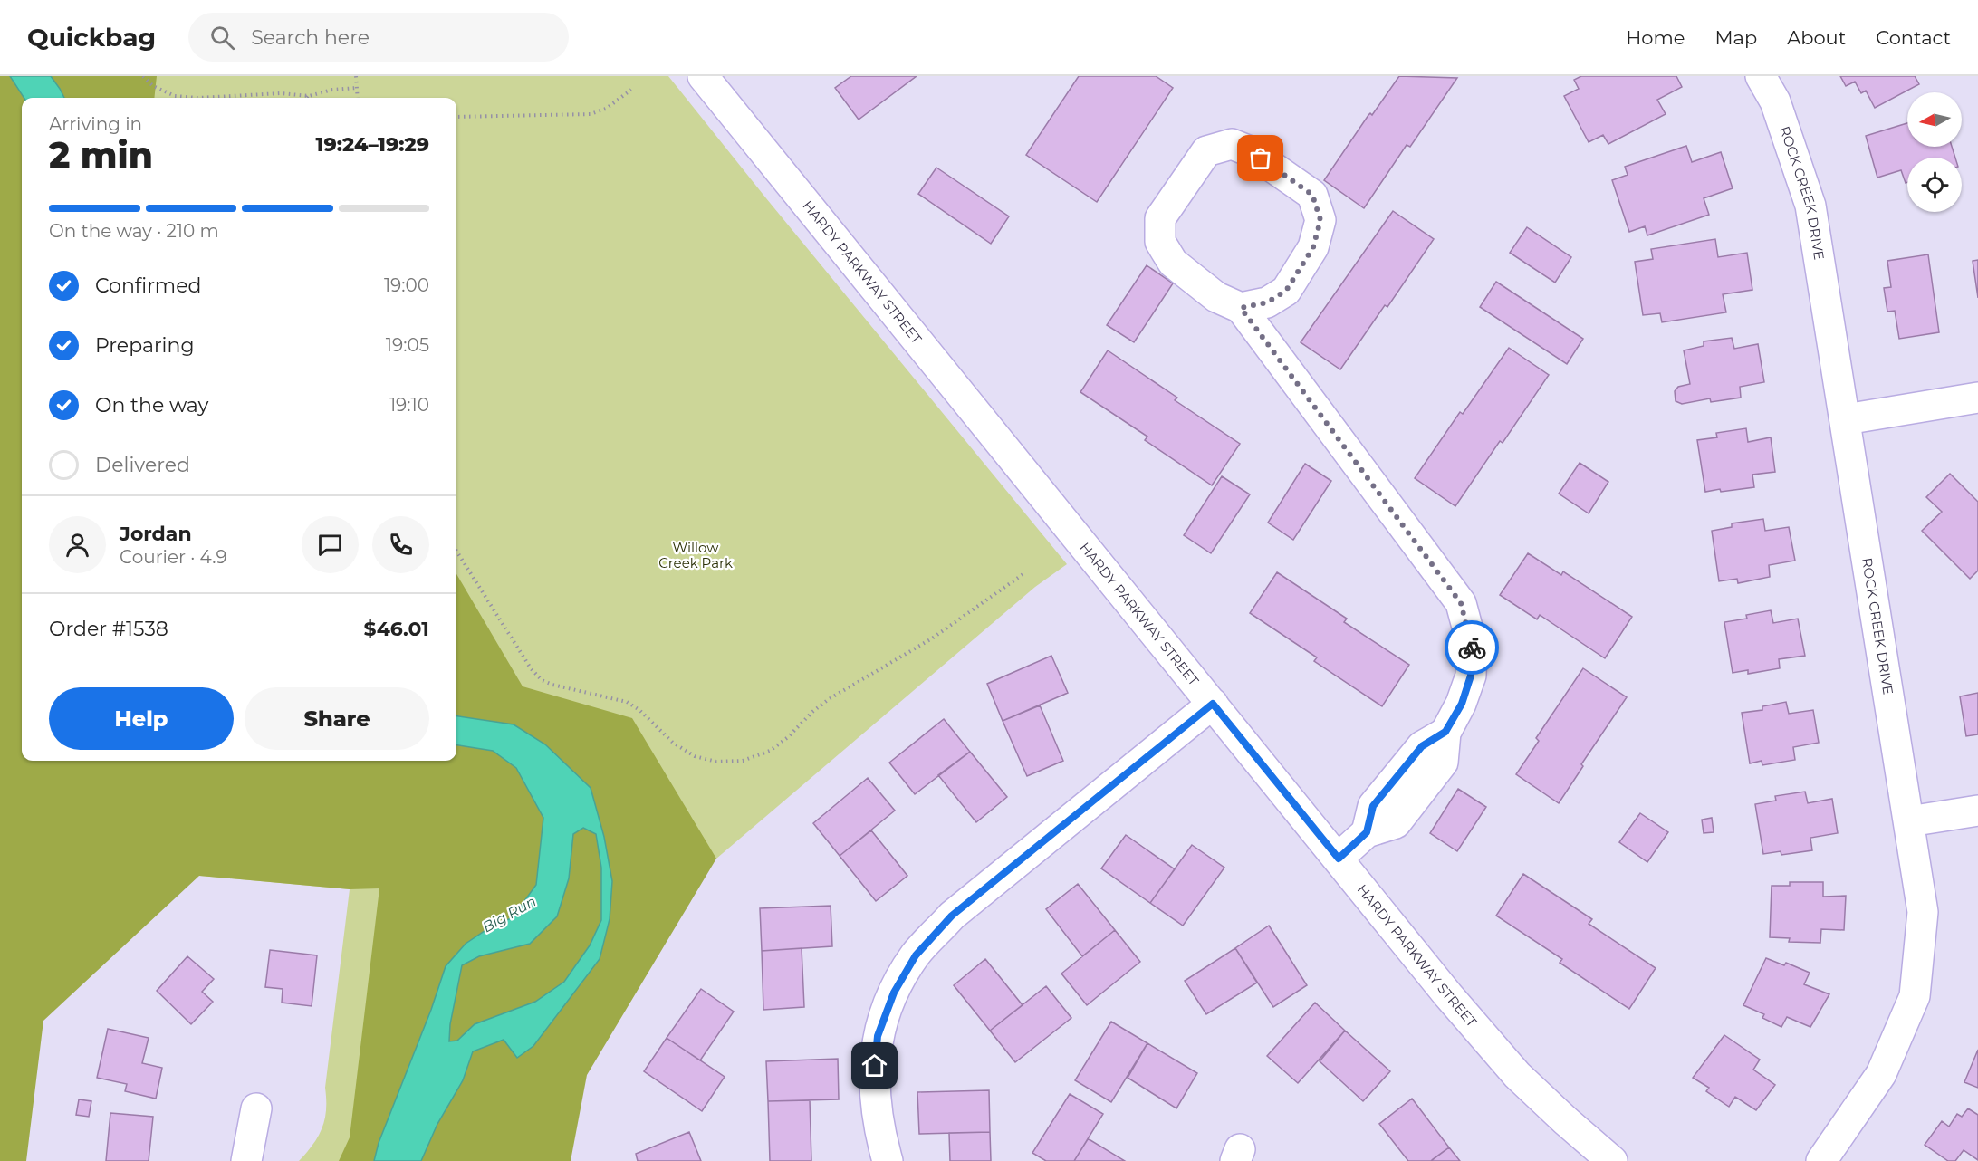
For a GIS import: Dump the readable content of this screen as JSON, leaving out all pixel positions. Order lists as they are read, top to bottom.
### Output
{
  "streets": {
    "street": ["ROCK CREEK DRIVE", "HARDY PARKWAY STREET"]
  },
  "water": ["Big Run"],
  "parks": ["Willow Creek Park"],
  "north": "left",
  "page": {
    "header": "Quickbag",
    "search": "Search here",
    "nav": [
      "Home",
      "Map",
      "About",
      "Contact"
    ],
    "heading": ["2 min", "Arriving in", "19:24–19:29"],
    "panel": [
      "Jordan",
      "Courier · 4.9",
      "Order #1538",
      "$46.01"
    ],
    "bar": "On the way · 210 m",
    "list": [
      ["Confirmed", "19:00"],
      ["Preparing", "19:05"],
      ["On the way", "19:10"],
      "Delivered"
    ],
    "buttons": ["Help", "Share"]
  }
}
